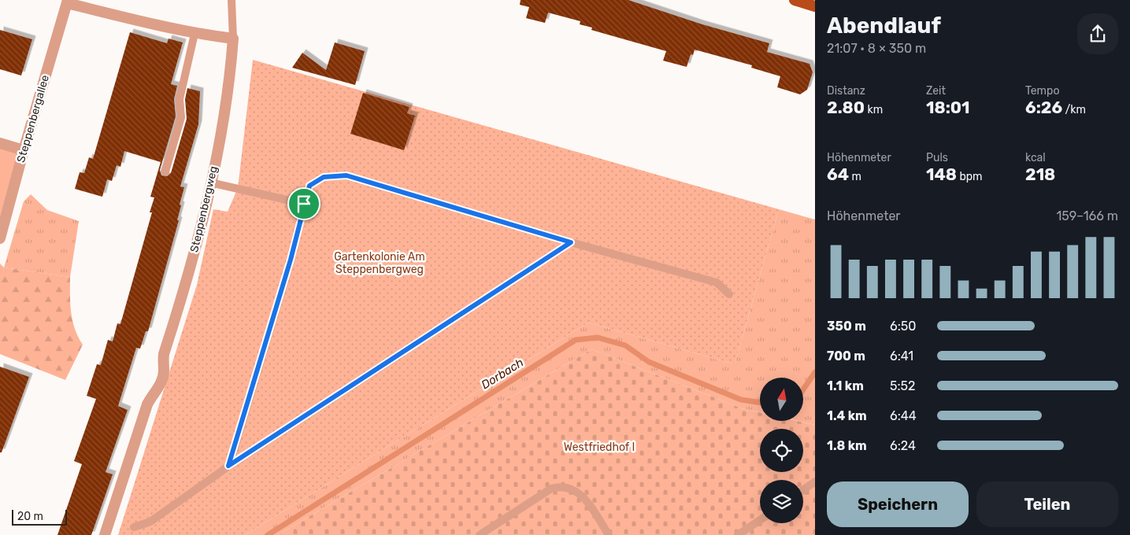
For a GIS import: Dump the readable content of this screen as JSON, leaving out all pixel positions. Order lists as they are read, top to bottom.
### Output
{
  "streets": {
    "street": ["Steppenbergallee", "Steppenbergweg"]
  },
  "water": ["Dorbach"],
  "parks": ["Gartenkolonie Am Steppenbergweg", "Westfriedhof I"],
  "scale_bar": "20 m",
  "north": "top",
  "page": {
    "heading": ["Abendlauf", "21:07 · 8 × 350 m"],
    "stats": [
      ["Distanz", "2.80 km"],
      ["Zeit", "18:01"],
      ["Tempo", "6:26 /km"],
      ["Höhenmeter", "64 m"],
      ["Puls", "148 bpm"],
      ["kcal", "218"]
    ],
    "chart": ["Höhenmeter", "159–166 m"],
    "list": [
      {
        "name": "350 m",
        "note": "6:50"
      },
      {
        "name": "700 m",
        "note": "6:41"
      },
      {
        "name": "1.1 km",
        "note": "5:52"
      },
      {
        "name": "1.4 km",
        "note": "6:44"
      },
      {
        "name": "1.8 km",
        "note": "6:24"
      }
    ],
    "buttons": ["Speichern", "Teilen"],
    "scale": "20 m"
  }
}
